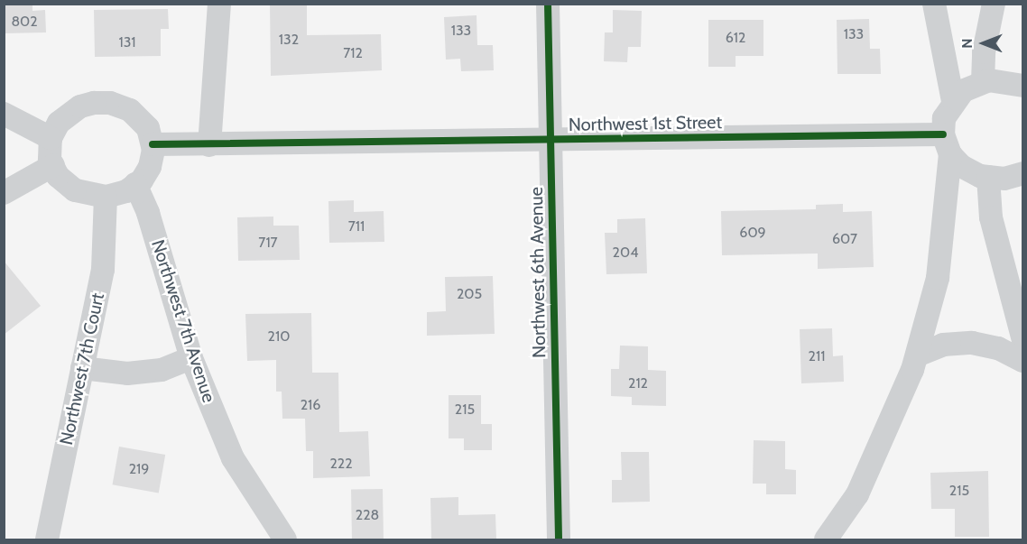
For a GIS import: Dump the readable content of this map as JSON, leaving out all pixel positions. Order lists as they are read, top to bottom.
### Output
{
  "streets": {
    "street": [
      "Northwest 1st Street",
      "Northwest 6th Avenue",
      "Northwest 7th Avenue",
      "Northwest 7th Court"
    ]
  },
  "crossings": [
    ["Northwest 1st Street", "Northwest 6th Avenue"],
    ["Northwest 1st Street", "Northwest 7th Avenue"],
    ["Northwest 1st Street", "Northwest 7th Court"],
    ["Northwest 7th Avenue", "Northwest 7th Court"]
  ],
  "house_numbers": [
    "802",
    "133",
    "133",
    "612",
    "132",
    "131",
    "712",
    "711",
    "609",
    "607",
    "717",
    "204",
    "205",
    "210",
    "211",
    "212",
    "216",
    "215",
    "222",
    "219",
    "215",
    "228"
  ],
  "north": "left"
}
